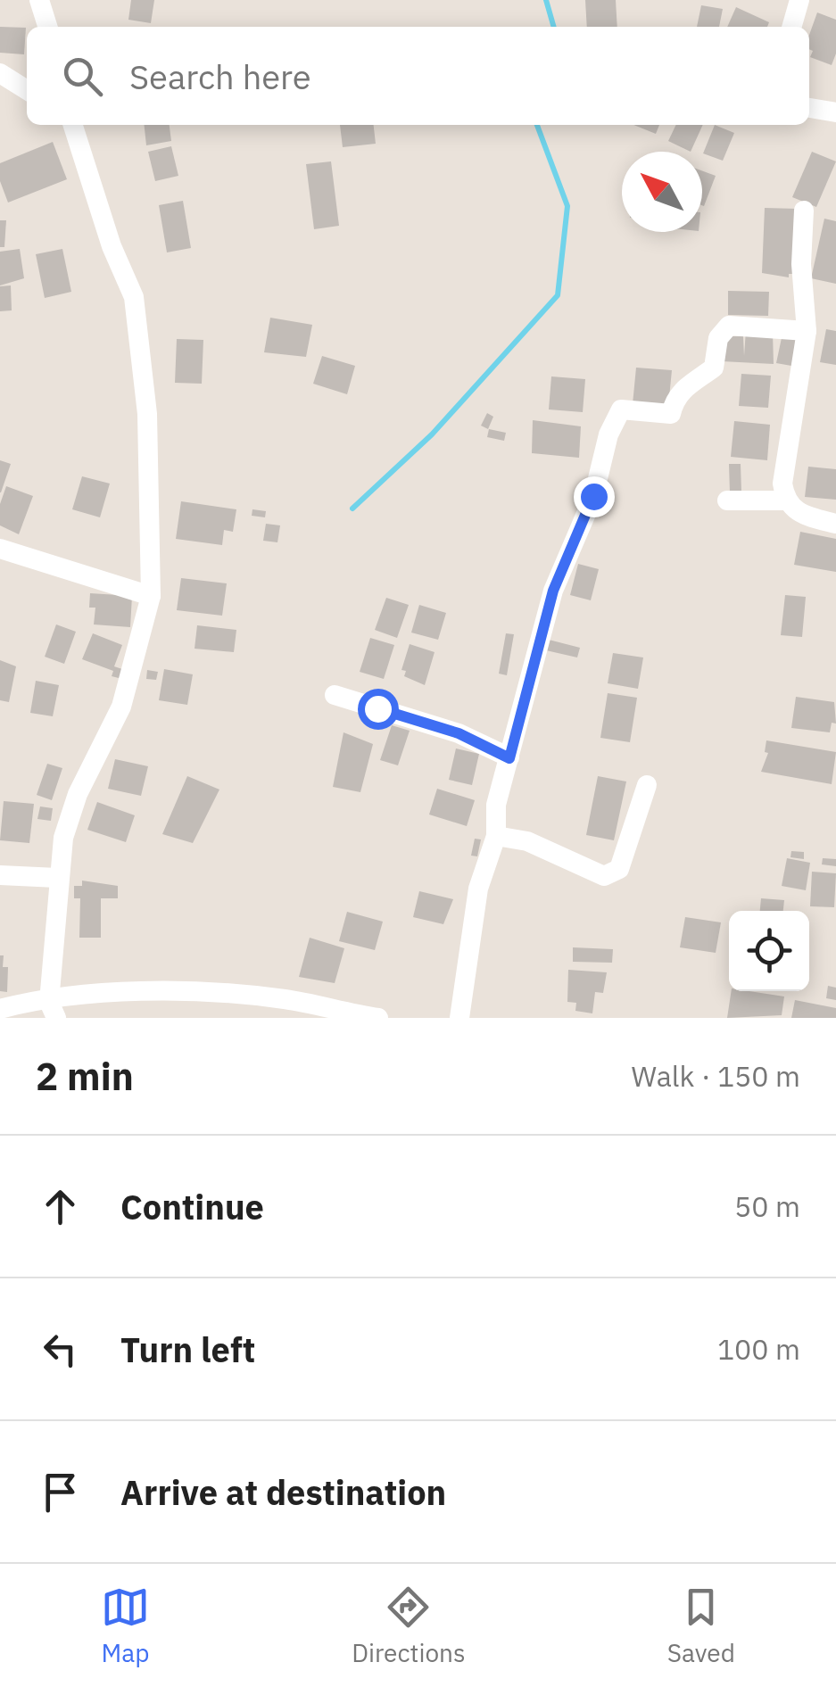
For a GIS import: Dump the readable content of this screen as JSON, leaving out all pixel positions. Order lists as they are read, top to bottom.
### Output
{
  "north": "top left",
  "page": {
    "search": "Search here",
    "heading": ["2 min", "Walk · 150 m"],
    "list": [
      ["Continue", "50 m"],
      ["Turn left", "100 m"],
      "Arrive at destination"
    ],
    "nav": ["Map", "Directions", "Saved"]
  }
}
